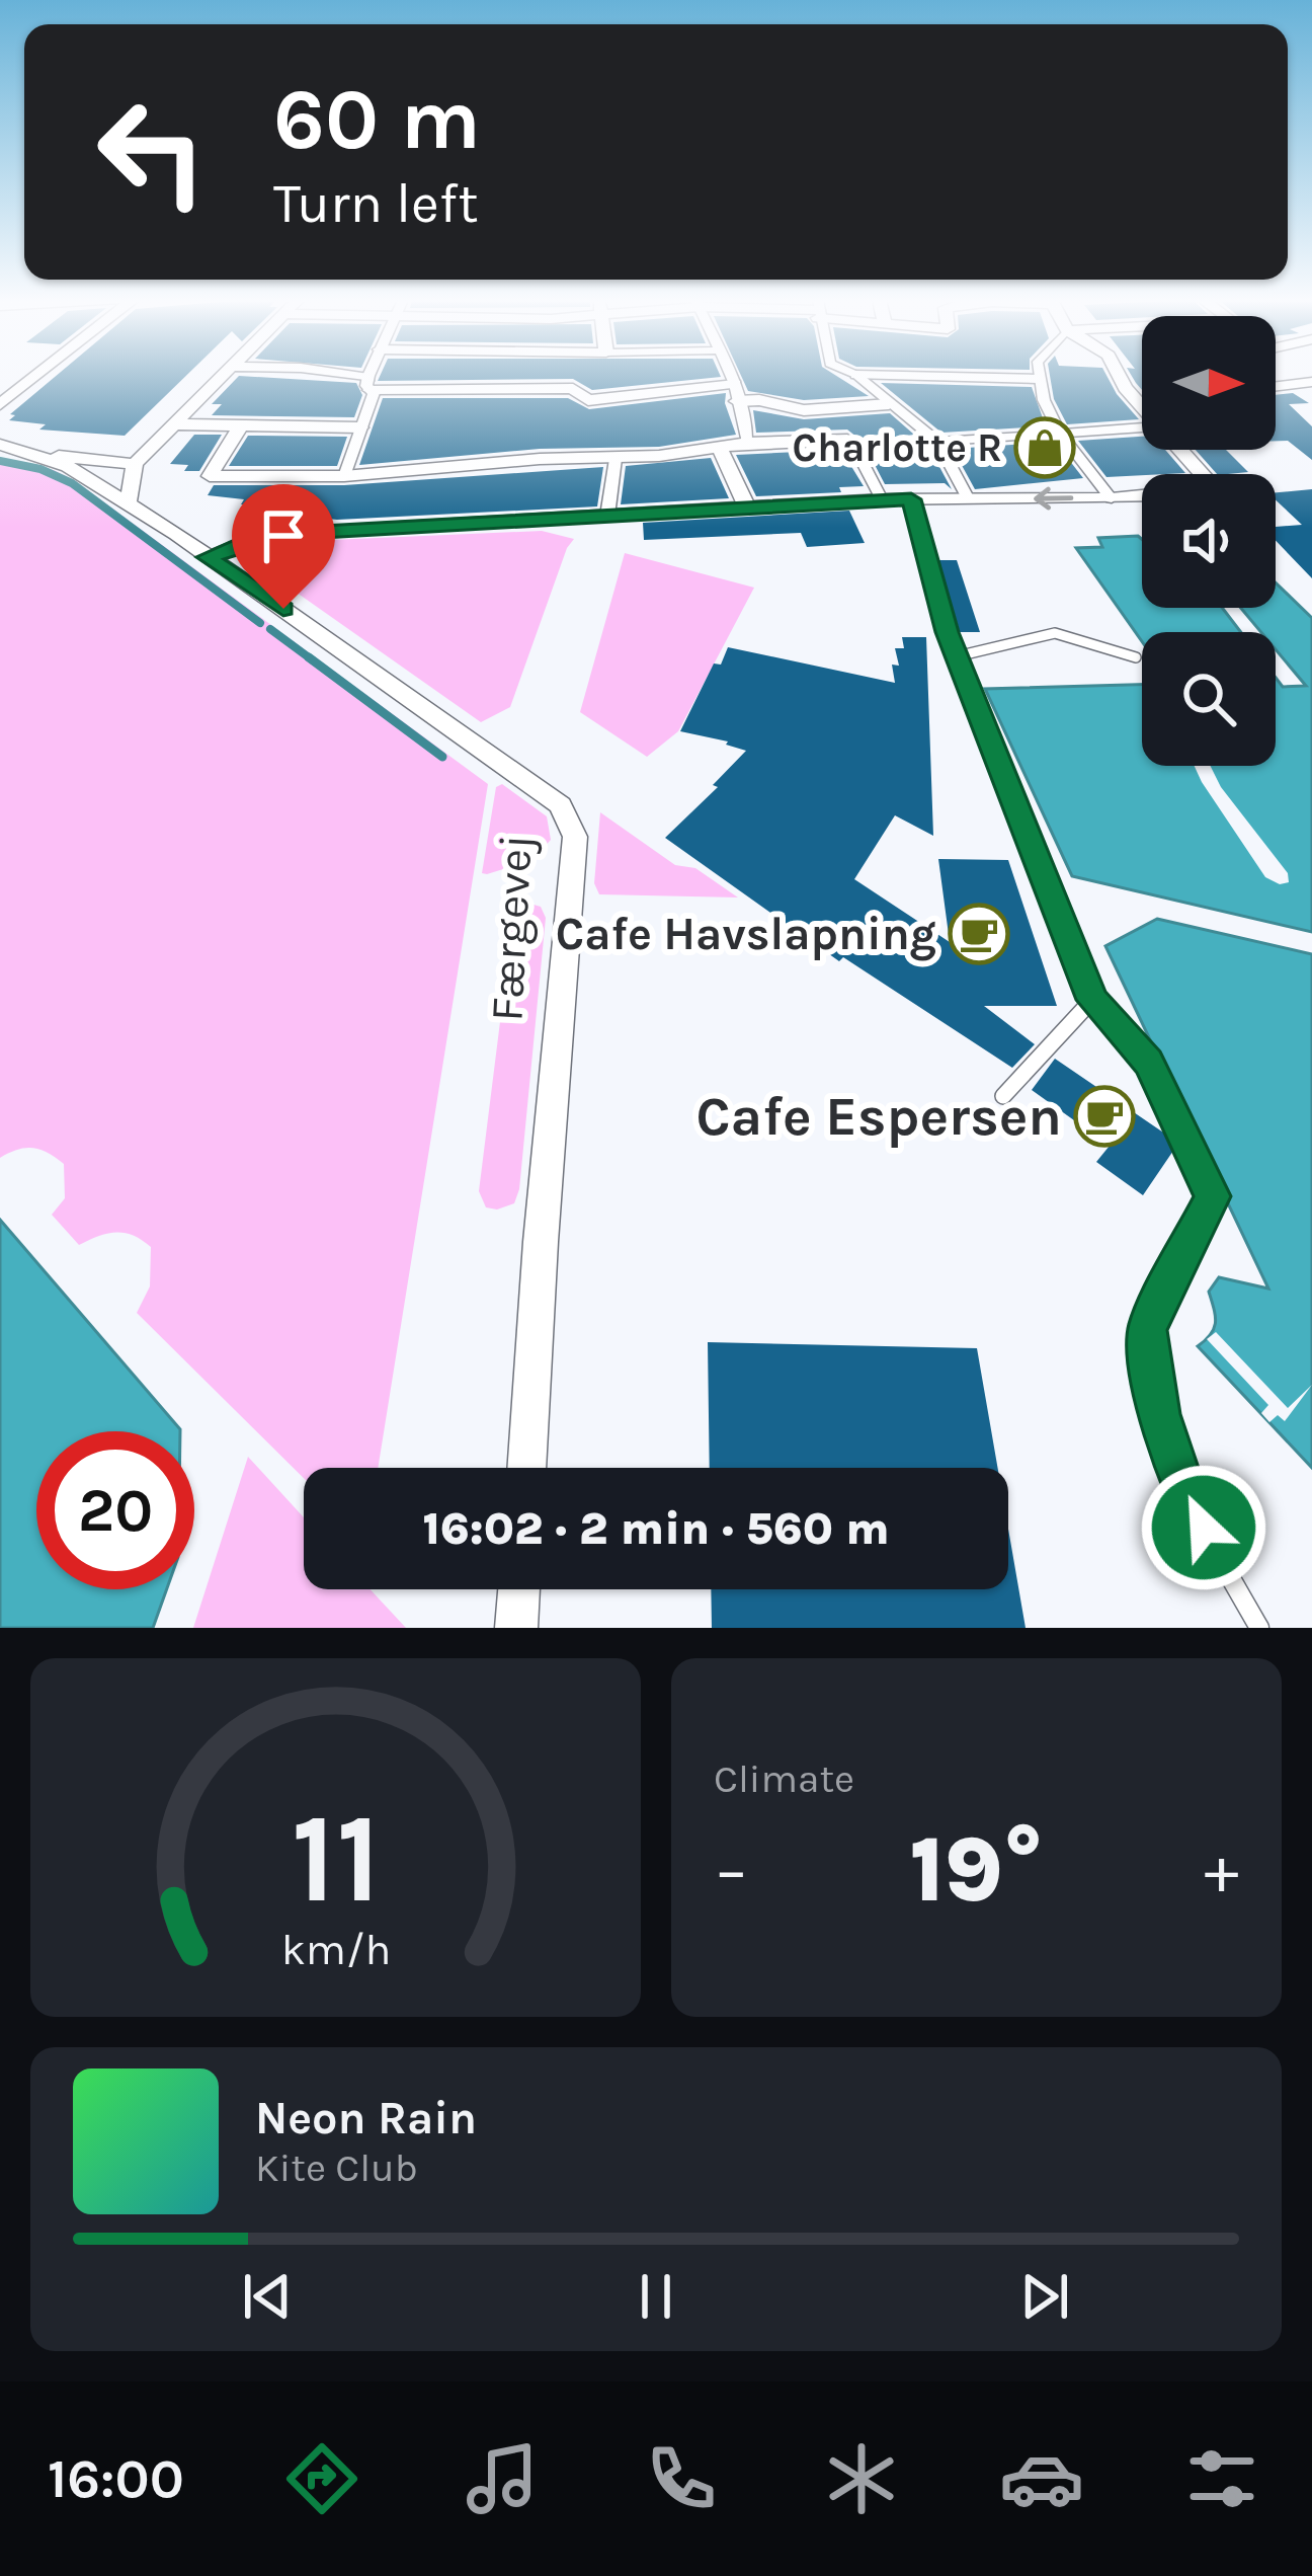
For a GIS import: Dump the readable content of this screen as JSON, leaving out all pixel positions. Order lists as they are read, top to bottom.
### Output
{
  "streets": {
    "street": ["Færgevej"]
  },
  "places": {
    "shop": ["Charlotte R"],
    "cafe": ["Cafe Havslapning", "Cafe Espersen"]
  },
  "north": "right",
  "page": {
    "turn": ["60 m", "Turn left"],
    "limit": "20",
    "trip": "16:02 · 2 min · 560 m",
    "tile": "Climate",
    "heat": ["−", "19°", "+"],
    "song": ["Neon Rain", "Kite Club"],
    "tabs": "16:00",
    "gauge": ["11", "km/h"]
  }
}
